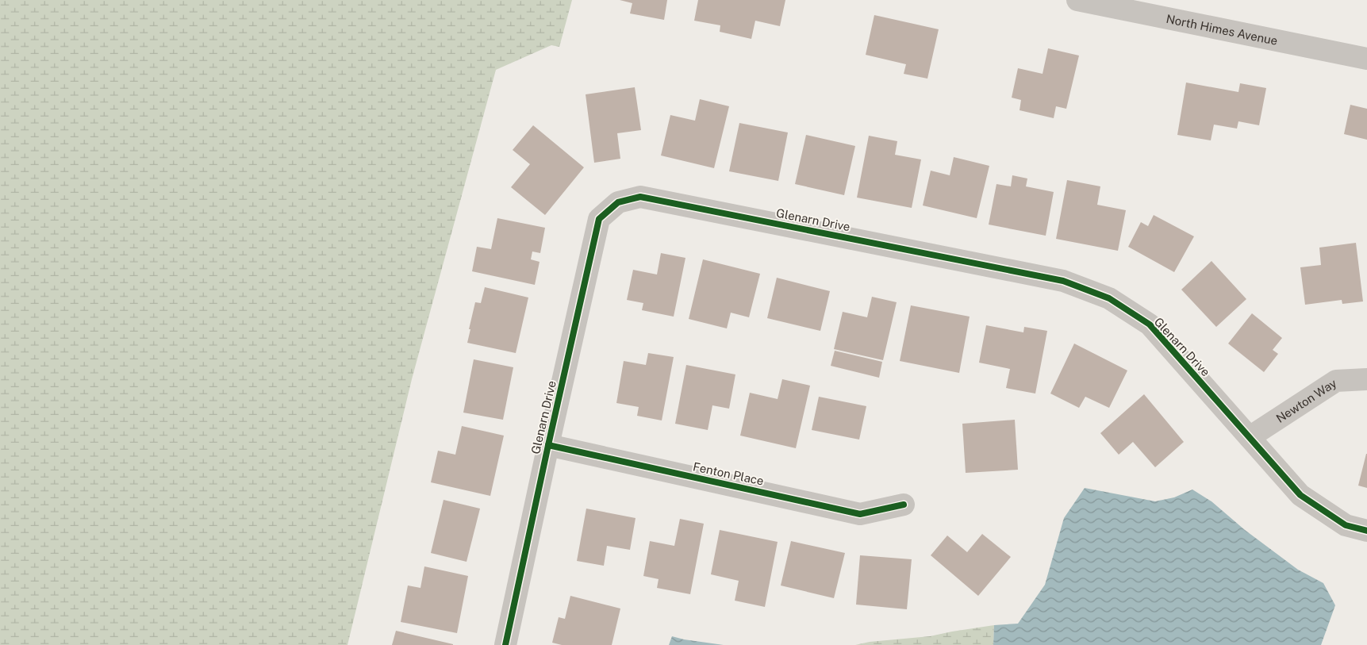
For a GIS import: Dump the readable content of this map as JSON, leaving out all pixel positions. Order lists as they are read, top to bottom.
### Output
{
  "streets": {
    "street": [
      "North Himes Avenue",
      "Glenarn Drive",
      "Newton Way",
      "Fenton Place"
    ]
  },
  "crossings": [
    ["Glenarn Drive", "Newton Way"],
    ["Glenarn Drive", "Fenton Place"]
  ]
}
